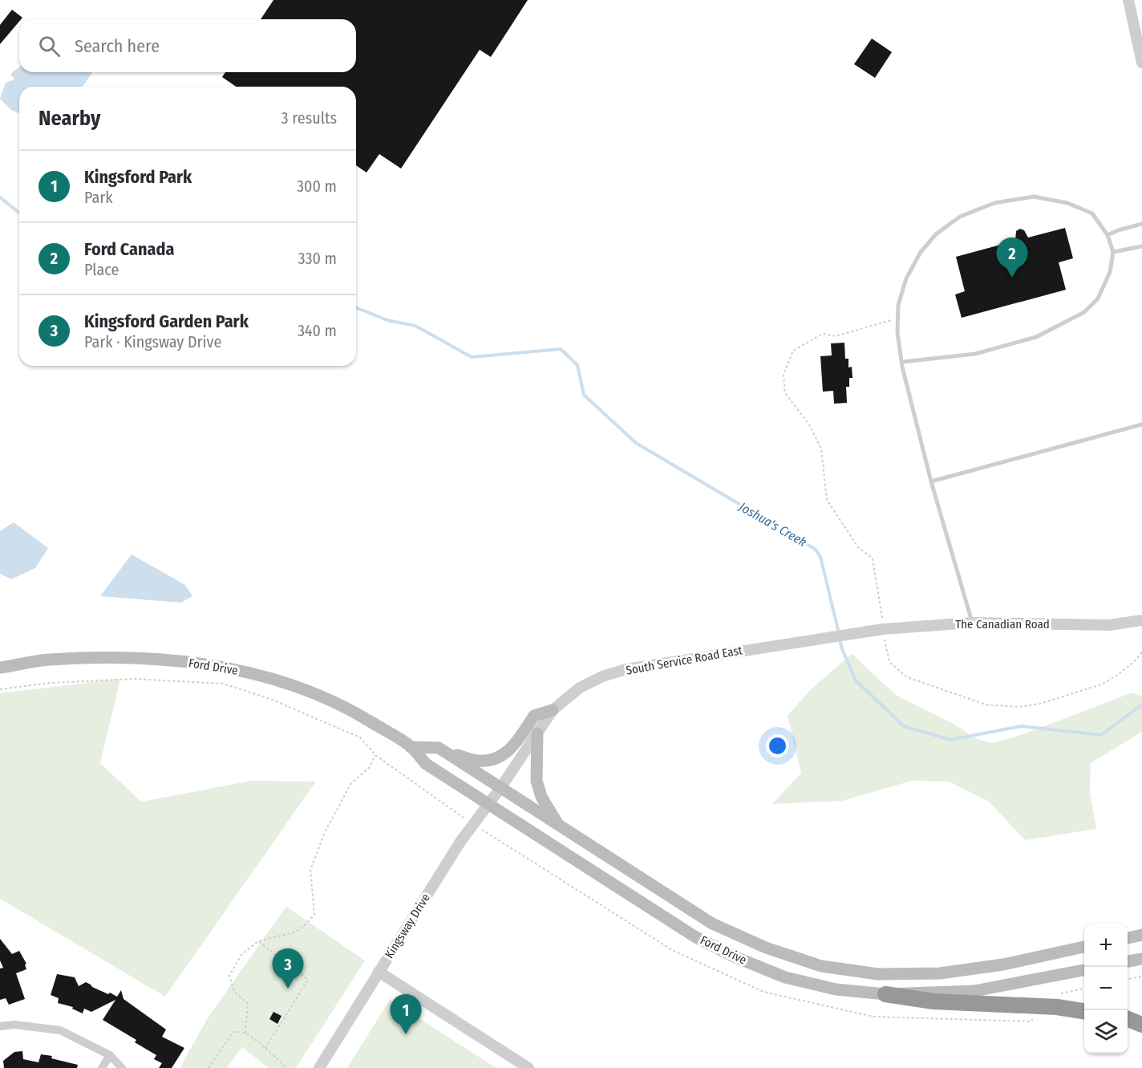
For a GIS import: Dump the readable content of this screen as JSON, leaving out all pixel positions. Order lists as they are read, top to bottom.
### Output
{
  "streets": {
    "main road": ["Ford Drive"],
    "street": ["The Canadian Road", "South Service Road East", "Kingsway Drive"]
  },
  "crossings": [
    ["The Canadian Road", "South Service Road East"],
    ["South Service Road East", "Ford Drive"],
    ["South Service Road East", "Kingsway Drive"],
    ["Ford Drive", "Kingsway Drive"]
  ],
  "water": ["Joshua's Creek"],
  "page": {
    "search": "Search here",
    "heading": ["Nearby", "3 results"],
    "list": [
      {
        "mark": "1",
        "name": "Kingsford Park",
        "note": "Park",
        "value": "300 m"
      },
      {
        "mark": "2",
        "name": "Ford Canada",
        "note": "Place",
        "value": "330 m"
      },
      {
        "mark": "3",
        "name": "Kingsford Garden Park",
        "note": "Park · Kingsway Drive",
        "value": "340 m"
      }
    ],
    "pins": ["2", "3", "1"],
    "map_buttons": ["+", "−"]
  }
}
